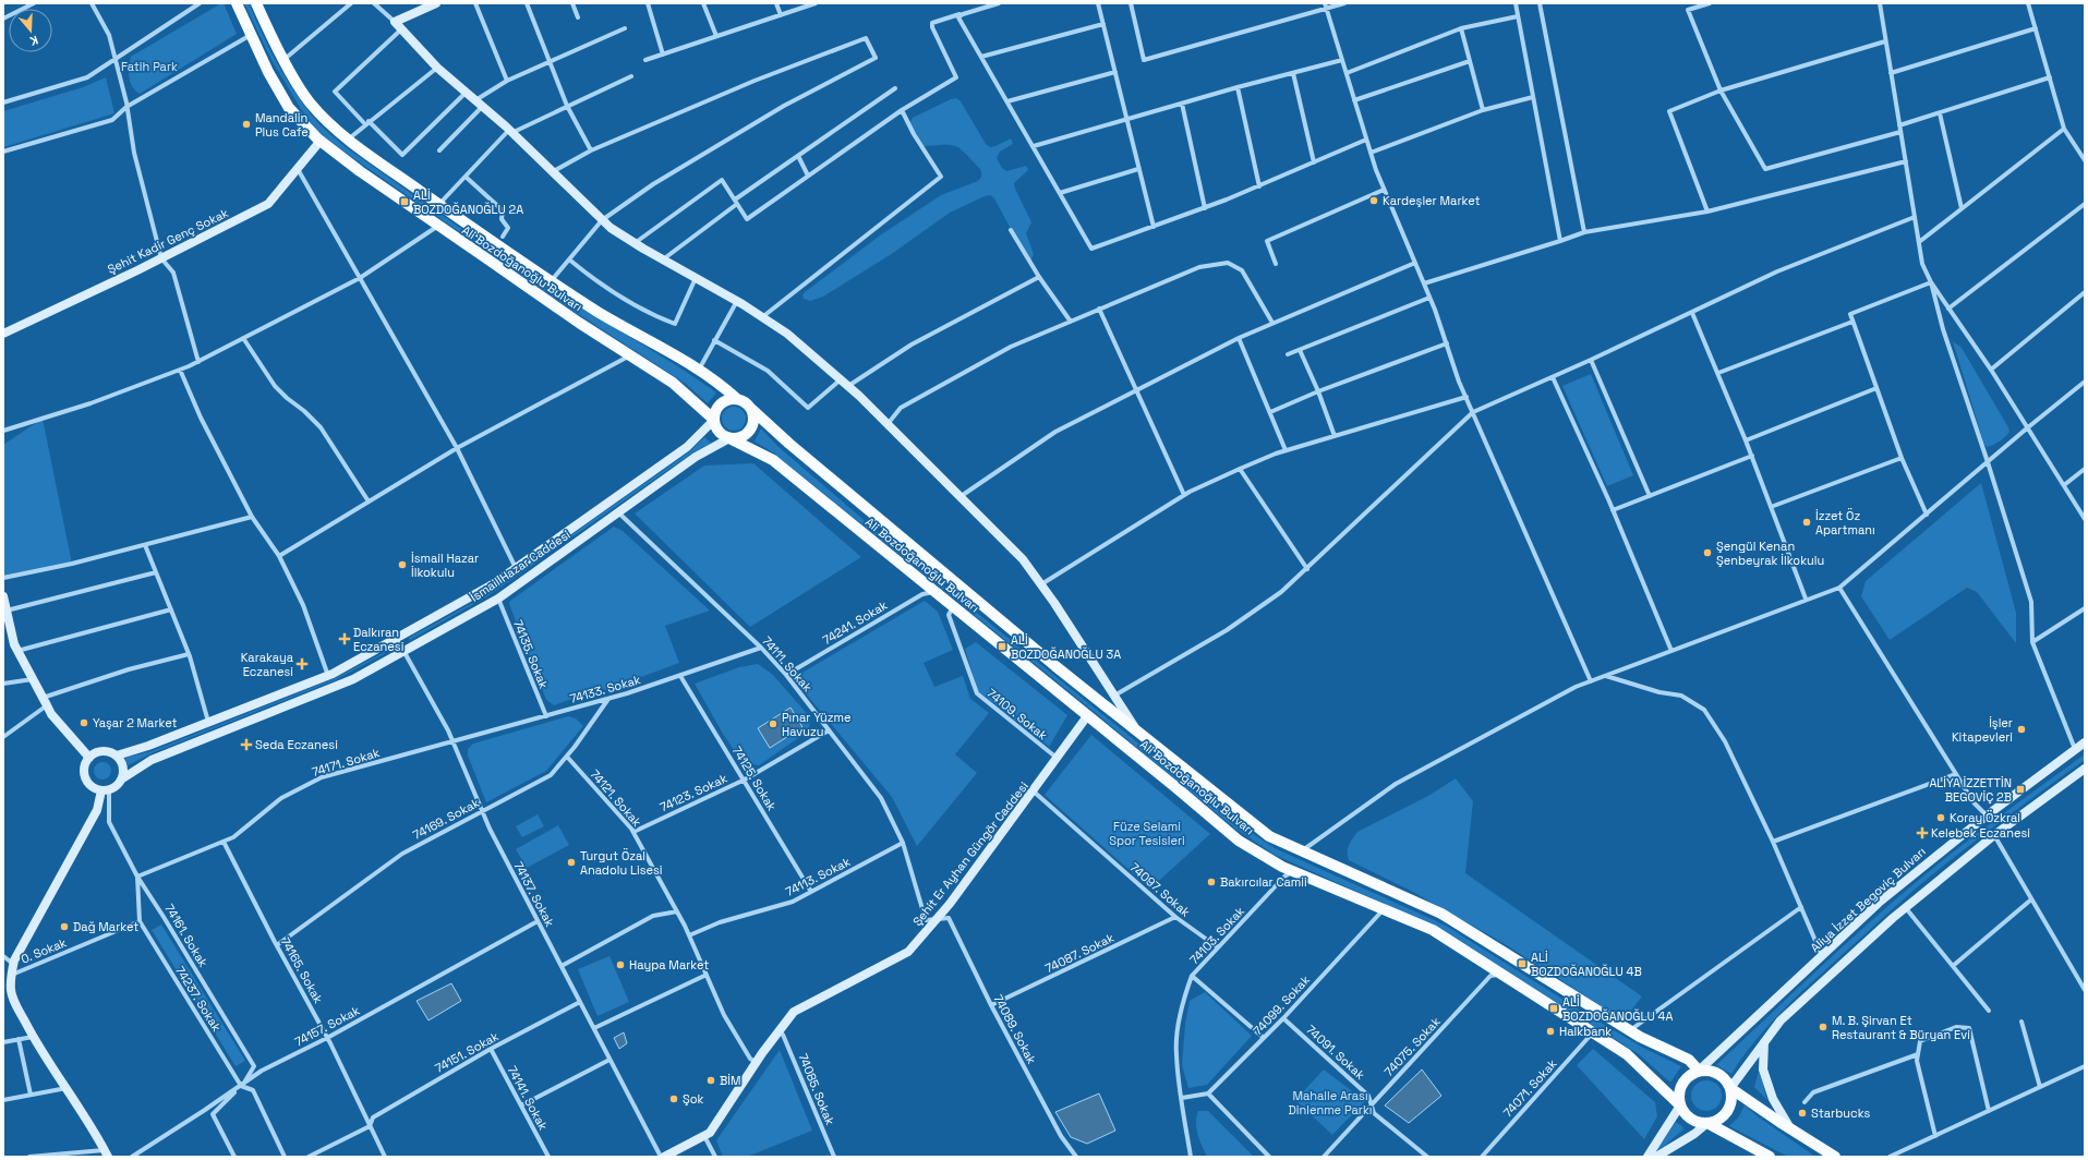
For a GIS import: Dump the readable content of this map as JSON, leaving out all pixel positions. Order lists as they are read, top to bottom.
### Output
{
  "streets": {
    "main road": [
      "Şehit Kadir Genç Sokak",
      "Ali Bozdoğanoğlu Bulvarı",
      "İsmail Hazar Caddesi",
      "Şehit Er Ayhan Güngör Caddesi",
      "Aliya İzzet Begoviç Bulvarı"
    ],
    "street": [
      "74241. Sokak",
      "74135. Sokak",
      "74111. Sokak",
      "74133. Sokak",
      "74109. Sokak",
      "74171. Sokak",
      "74125. Sokak",
      "74123. Sokak",
      "74121. Sokak",
      "74169. Sokak",
      "74113. Sokak",
      "74097. Sokak",
      "74137. Sokak",
      "74161. Sokak",
      "74103. Sokak",
      "0. Sokak",
      "74087. Sokak",
      "74165. Sokak",
      "74237. Sokak",
      "74099. Sokak",
      "74157. Sokak",
      "74089. Sokak",
      "74075. Sokak",
      "74151. Sokak",
      "74091. Sokak",
      "74071. Sokak",
      "74085. Sokak",
      "74141. Sokak"
    ]
  },
  "crossings": [
    ["Şehit Kadir Genç Sokak", "Ali Bozdoğanoğlu Bulvarı"],
    ["Ali Bozdoğanoğlu Bulvarı", "İsmail Hazar Caddesi"],
    ["Ali Bozdoğanoğlu Bulvarı", "74241. Sokak"],
    ["Ali Bozdoğanoğlu Bulvarı", "74109. Sokak"],
    ["Ali Bozdoğanoğlu Bulvarı", "Şehit Er Ayhan Güngör Caddesi"],
    ["Ali Bozdoğanoğlu Bulvarı", "Aliya İzzet Begoviç Bulvarı"],
    ["Ali Bozdoğanoğlu Bulvarı", "74103. Sokak"],
    ["Ali Bozdoğanoğlu Bulvarı", "74099. Sokak"],
    ["Ali Bozdoğanoğlu Bulvarı", "74075. Sokak"],
    ["Ali Bozdoğanoğlu Bulvarı", "74071. Sokak"],
    ["İsmail Hazar Caddesi", "74135. Sokak"],
    ["İsmail Hazar Caddesi", "74111. Sokak"],
    ["İsmail Hazar Caddesi", "74137. Sokak"],
    ["İsmail Hazar Caddesi", "74161. Sokak"],
    ["74241. Sokak", "74111. Sokak"],
    ["74135. Sokak", "74133. Sokak"],
    ["74111. Sokak", "74133. Sokak"],
    ["74111. Sokak", "74123. Sokak"],
    ["74111. Sokak", "Şehit Er Ayhan Güngör Caddesi"],
    ["74111. Sokak", "74113. Sokak"],
    ["74111. Sokak", "74089. Sokak"],
    ["74133. Sokak", "74171. Sokak"],
    ["74133. Sokak", "74125. Sokak"],
    ["74133. Sokak", "74169. Sokak"],
    ["74133. Sokak", "74137. Sokak"],
    ["74109. Sokak", "Şehit Er Ayhan Güngör Caddesi"],
    ["74171. Sokak", "74137. Sokak"],
    ["74171. Sokak", "74161. Sokak"],
    ["74171. Sokak", "74165. Sokak"],
    ["74125. Sokak", "74123. Sokak"],
    ["74125. Sokak", "74113. Sokak"],
    ["74123. Sokak", "74121. Sokak"],
    ["74121. Sokak", "74169. Sokak"],
    ["74121. Sokak", "Şehit Er Ayhan Güngör Caddesi"],
    ["74121. Sokak", "74113. Sokak"],
    ["74169. Sokak", "74137. Sokak"],
    ["74169. Sokak", "74165. Sokak"],
    ["Şehit Er Ayhan Güngör Caddesi", "74097. Sokak"],
    ["Şehit Er Ayhan Güngör Caddesi", "74089. Sokak"],
    ["Şehit Er Ayhan Güngör Caddesi", "74085. Sokak"],
    ["74097. Sokak", "74103. Sokak"],
    ["74097. Sokak", "74087. Sokak"],
    ["74137. Sokak", "74157. Sokak"],
    ["74137. Sokak", "74151. Sokak"],
    ["74161. Sokak", "74237. Sokak"],
    ["74161. Sokak", "74157. Sokak"],
    ["0. Sokak", "74237. Sokak"],
    ["74087. Sokak", "74089. Sokak"],
    ["74165. Sokak", "74157. Sokak"],
    ["74165. Sokak", "74151. Sokak"],
    ["74237. Sokak", "74157. Sokak"],
    ["74099. Sokak", "74091. Sokak"],
    ["74075. Sokak", "74091. Sokak"],
    ["74151. Sokak", "74141. Sokak"]
  ],
  "parks": ["Fatih Park", "Füze Selami Spor Tesisleri", "Mahalle Arası Dinlenme Parkı"],
  "places": {
    "other": [
      "Mandalin Plus Cafe",
      "Kardeşler Market",
      "İzzet Öz Apartmanı",
      "Şengül Kenan Şenbeyrak İlkokulu",
      "İsmail Hazar İlkokulu",
      "Yaşar 2 Market",
      "Pınar Yüzme Havuzu",
      "İşler Kitapevleri",
      "Koray Özkral",
      "Turgut Özal Anadolu Lisesi",
      "Bakırcılar Camii",
      "Dağ Market",
      "Haypa Market",
      "M. B. Şirvan Et Restaurant & Büryan Evi",
      "Halkbank",
      "BİM",
      "Şok",
      "Starbucks"
    ],
    "transit": [
      "ALİ BOZDOĞANOĞLU 2A",
      "ALİ BOZDOĞANOĞLU 3A",
      "ALİYA İZZETTİN BEGOVİÇ 2B",
      "ALİ BOZDOĞANOĞLU 4B",
      "ALİ BOZDOĞANOĞLU 4A"
    ],
    "health": [
      "Dalkıran Eczanesi",
      "Karakaya Eczanesi",
      "Seda Eczanesi",
      "Kelebek Eczanesi"
    ]
  },
  "north": "bottom"
}
